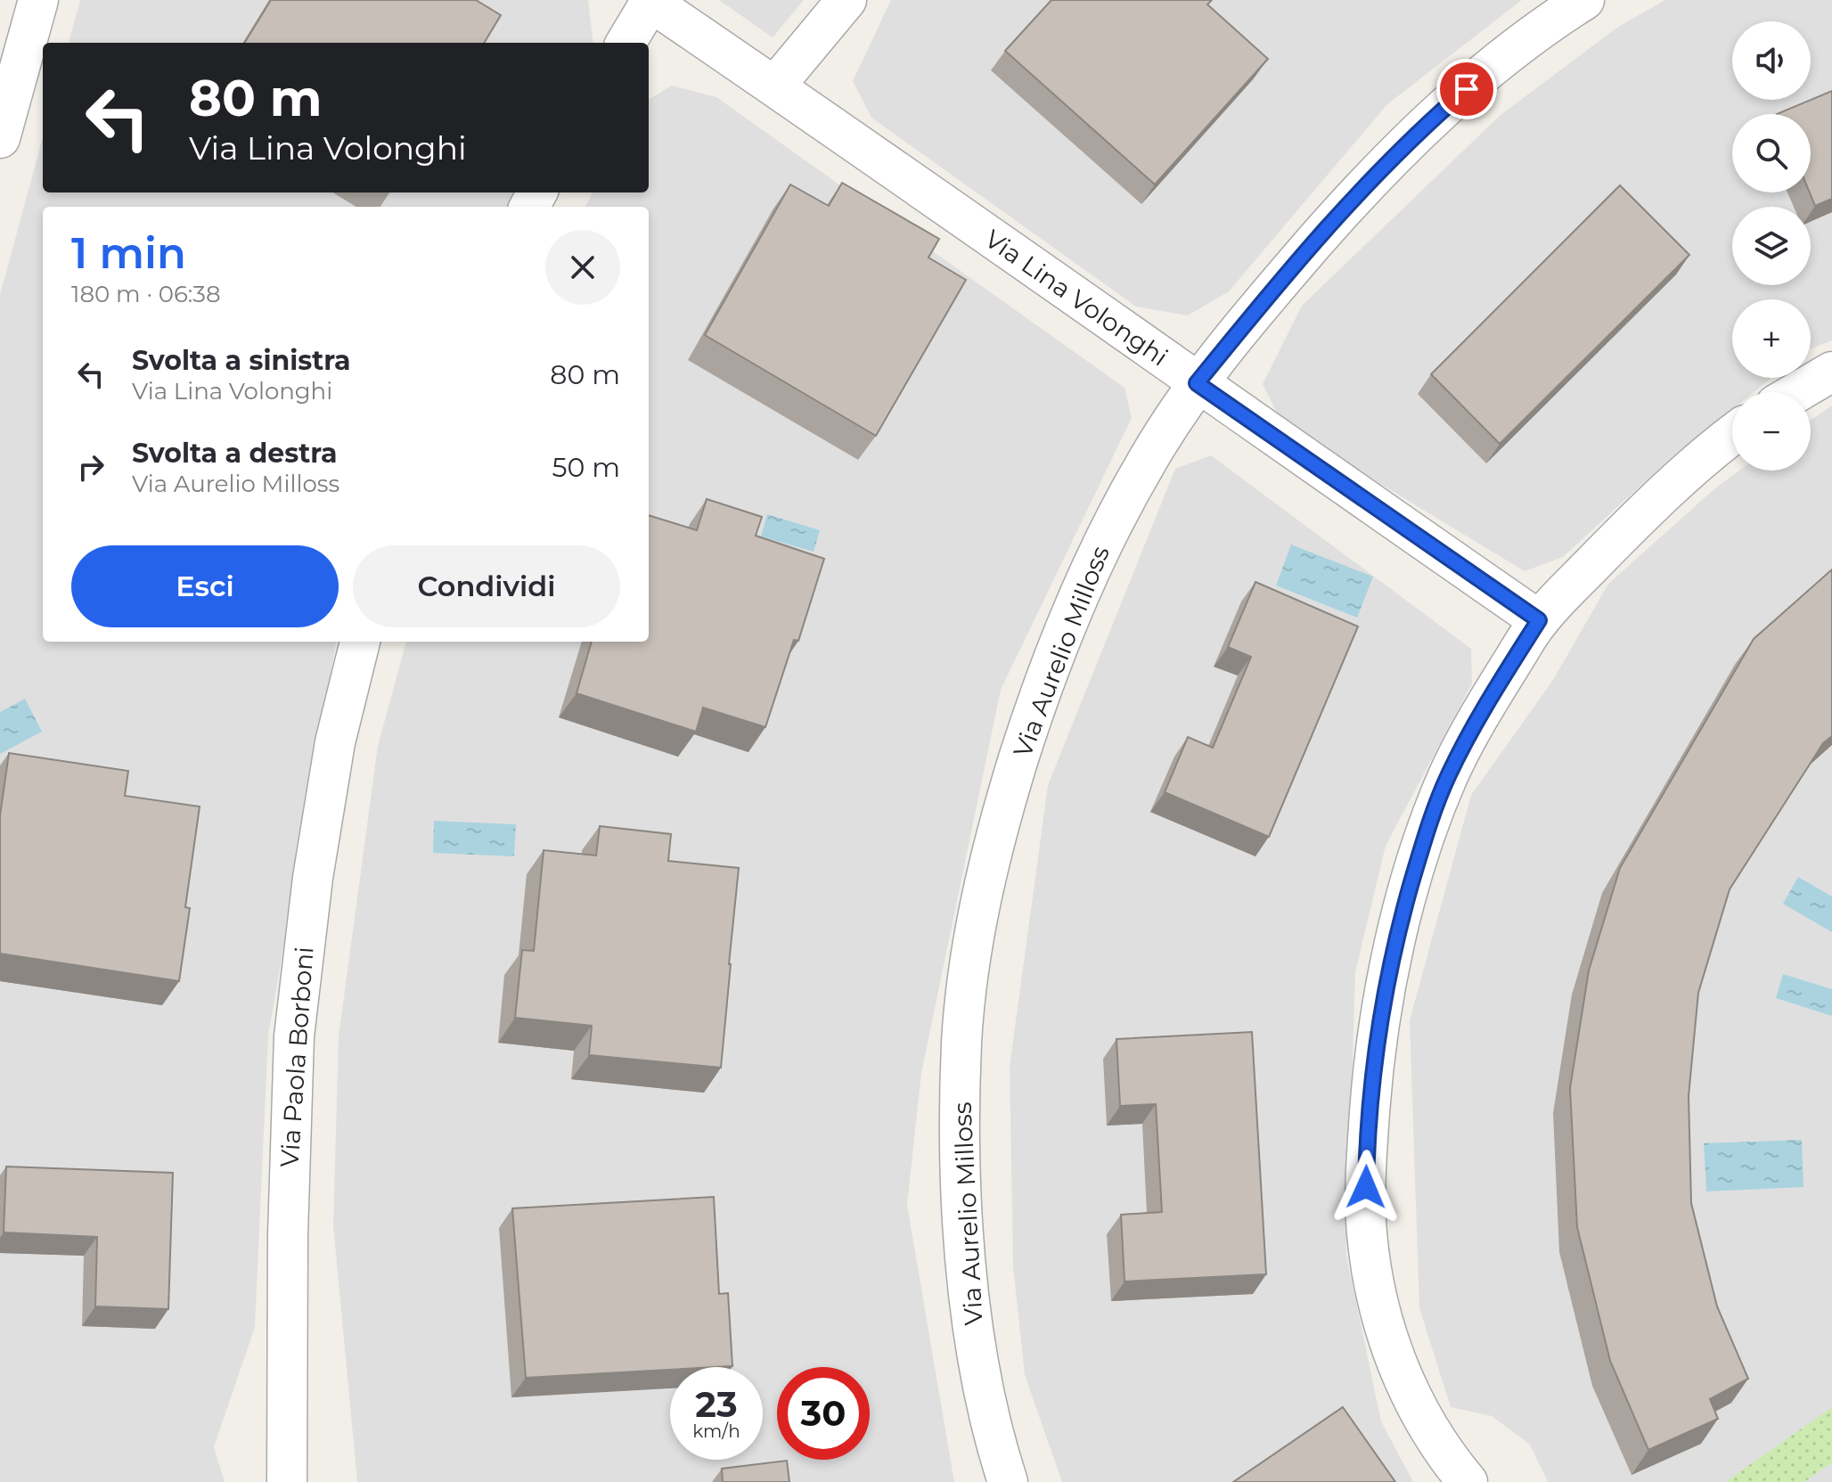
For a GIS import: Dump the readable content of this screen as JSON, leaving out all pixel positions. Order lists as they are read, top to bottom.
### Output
{
  "streets": {
    "street": ["Via Lina Volonghi", "Via Aurelio Milloss", "Via Paola Borboni"]
  },
  "crossings": [
    ["Via Lina Volonghi", "Via Aurelio Milloss"]
  ],
  "page": {
    "map_buttons": ["+", "−"],
    "turn": ["80 m", "Via Lina Volonghi"],
    "heading": ["1 min", "180 m · 06:38"],
    "list": [
      {
        "name": "Svolta a sinistra",
        "note": "Via Lina Volonghi",
        "value": "80 m"
      },
      {
        "name": "Svolta a destra",
        "note": "Via Aurelio Milloss",
        "value": "50 m"
      }
    ],
    "buttons": ["Esci", "Condividi"],
    "speed": "23 km/h",
    "limit": "30"
  }
}
